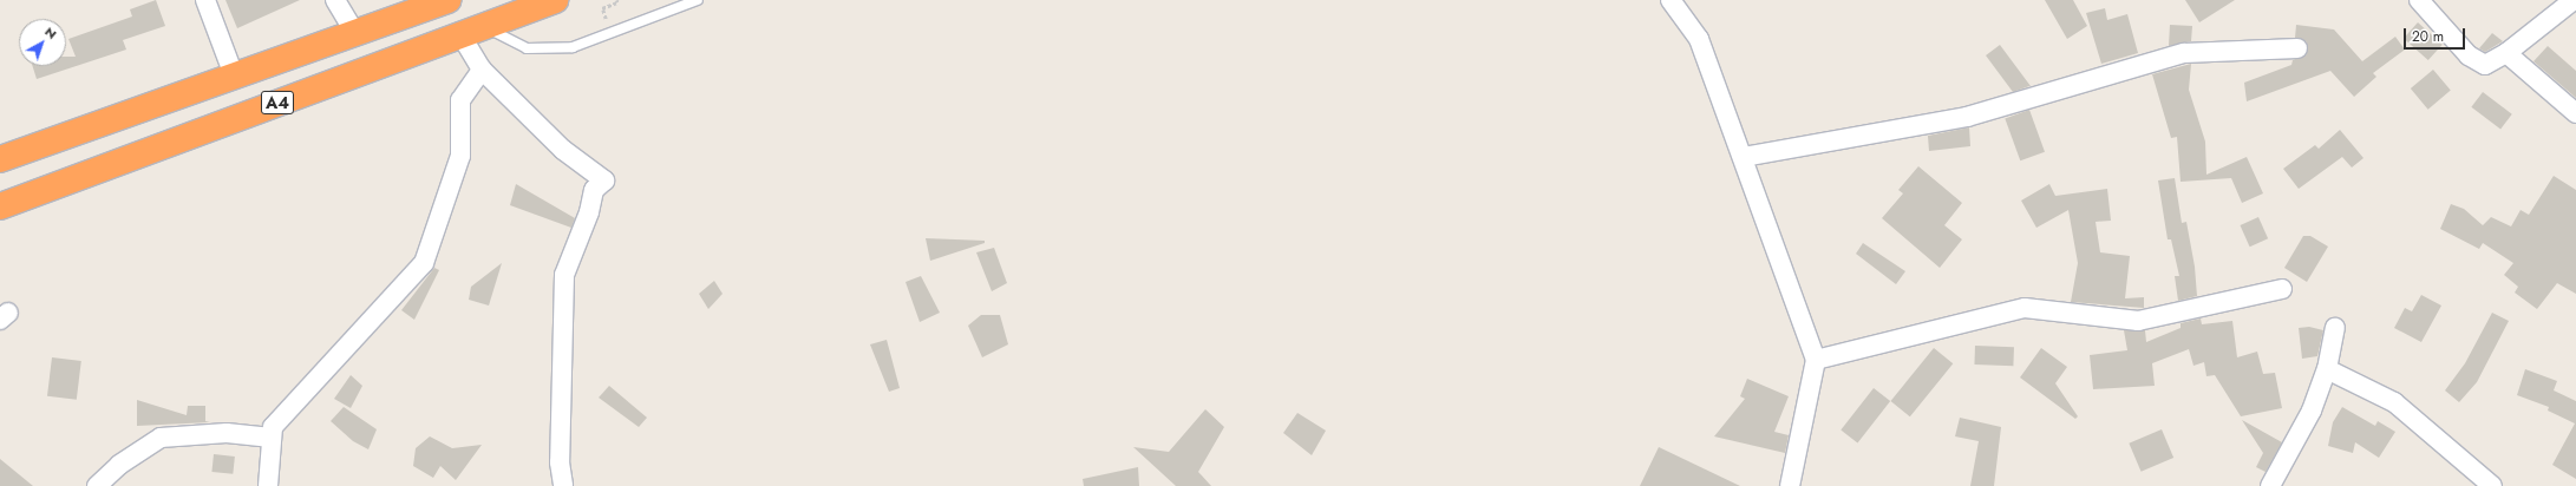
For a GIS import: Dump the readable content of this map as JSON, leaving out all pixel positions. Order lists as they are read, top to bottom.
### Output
{
  "streets": {
    "highway": ["A4"]
  },
  "scale_bar": "20 m",
  "north": "top right"
}
